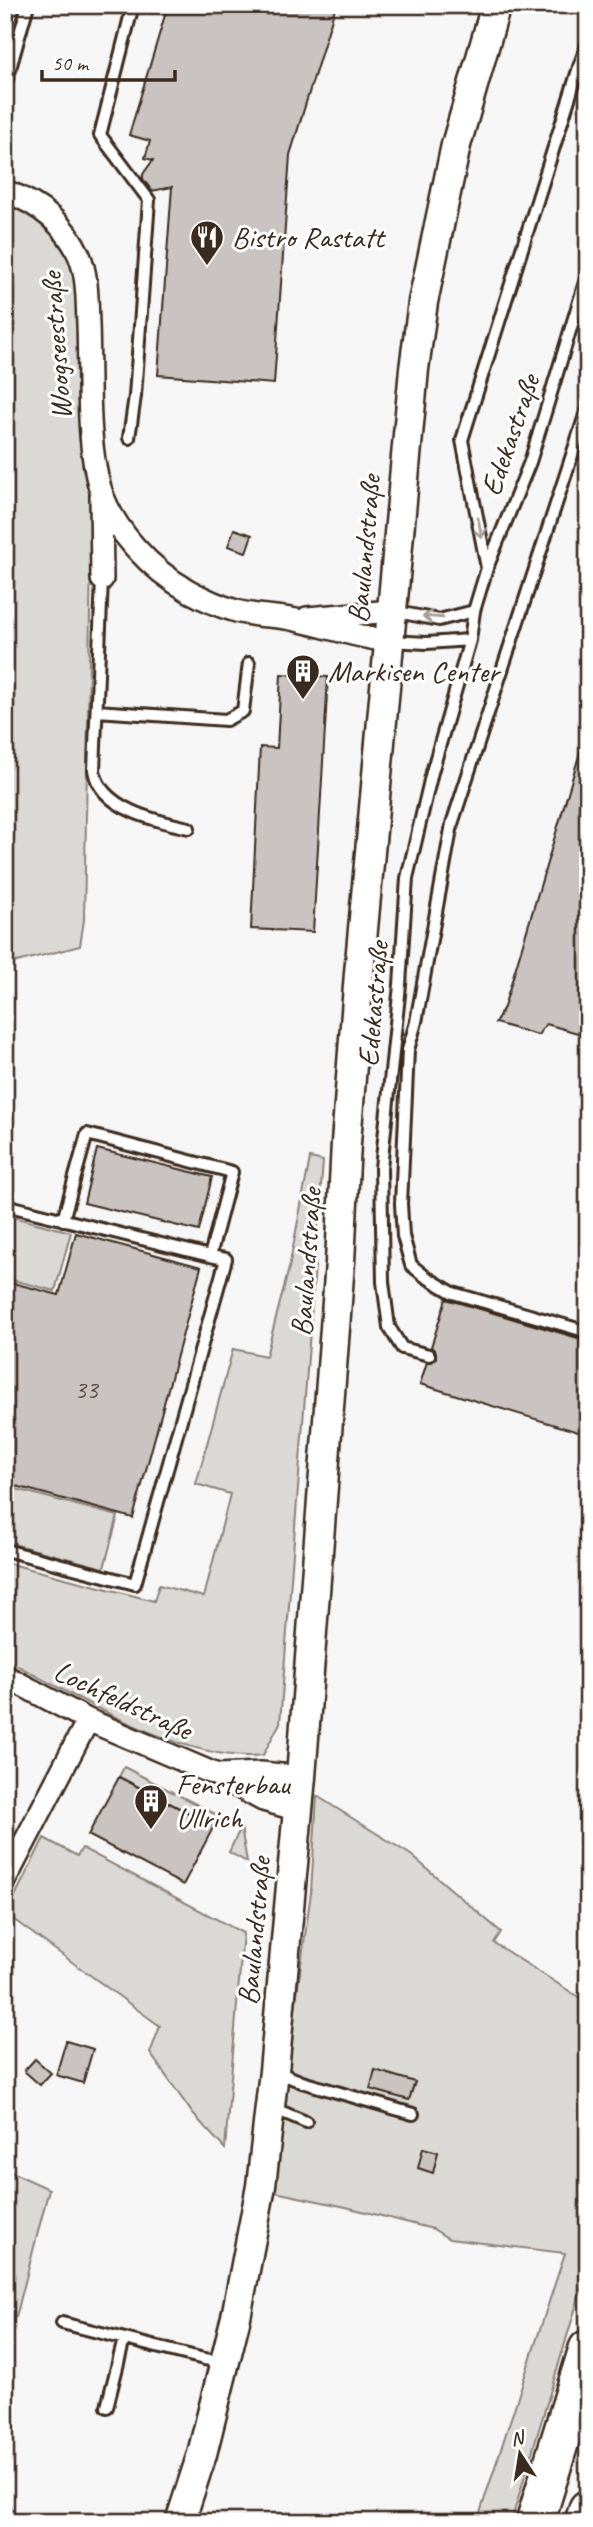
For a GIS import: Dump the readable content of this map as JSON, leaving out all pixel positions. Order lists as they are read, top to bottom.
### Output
{
  "streets": {
    "street": ["Woogseestraße", "Baulandstraße", "Lochfeldstraße"],
    "lane": ["Edekastraße"]
  },
  "crossings": [
    ["Woogseestraße", "Baulandstraße"],
    ["Baulandstraße", "Lochfeldstraße"]
  ],
  "places": {
    "restaurant": ["Bistro Rastatt"],
    "building": ["Markisen Center", "Fensterbau Ullrich"]
  },
  "house_numbers": ["33"],
  "scale_bar": "50 m",
  "north": "top"
}
